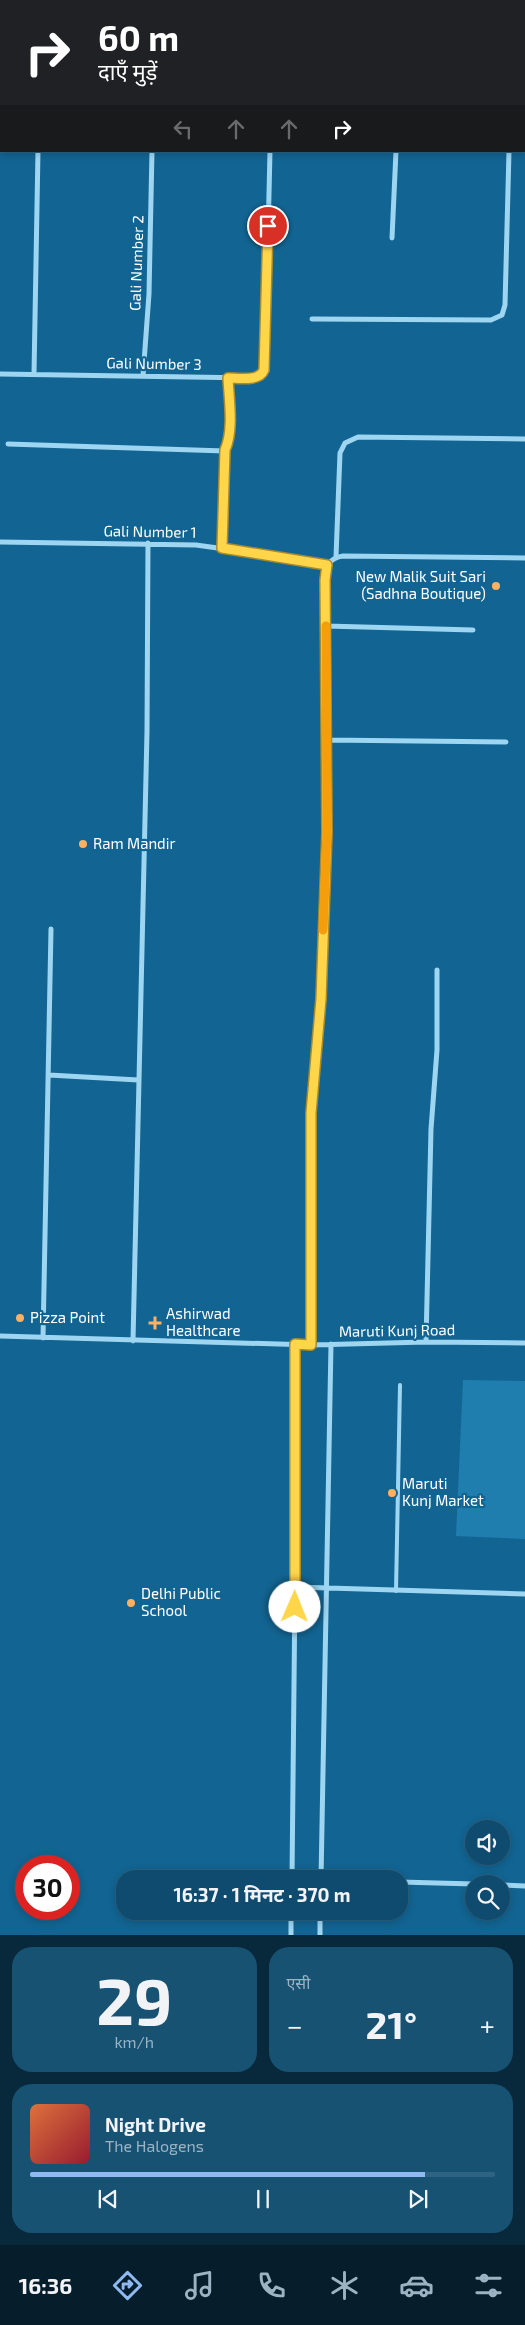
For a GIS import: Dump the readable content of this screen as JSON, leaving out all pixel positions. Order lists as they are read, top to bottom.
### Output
{
  "streets": {
    "street": [
      "Gali Number 2",
      "Gali Number 3",
      "Gali Number 1",
      "Maruti Kunj Road"
    ]
  },
  "crossings": [
    ["Gali Number 2", "Gali Number 3"]
  ],
  "places": {
    "other": [
      "New Malik Suit Sari (Sadhna Boutique)",
      "Ram Mandir",
      "Pizza Point",
      "Maruti Kunj Market",
      "Delhi Public School"
    ],
    "health": ["Ashirwad Healthcare"]
  },
  "page": {
    "turn": ["60 m", "दाएँ मुड़ें"],
    "limit": "30",
    "trip": "16:37 · 1 मिनट · 370 m",
    "tile": [
      ["29", "km/h"],
      "एसी"
    ],
    "heat": ["−", "21°", "+"],
    "song": ["Night Drive", "The Halogens"],
    "tabs": "16:36"
  }
}
